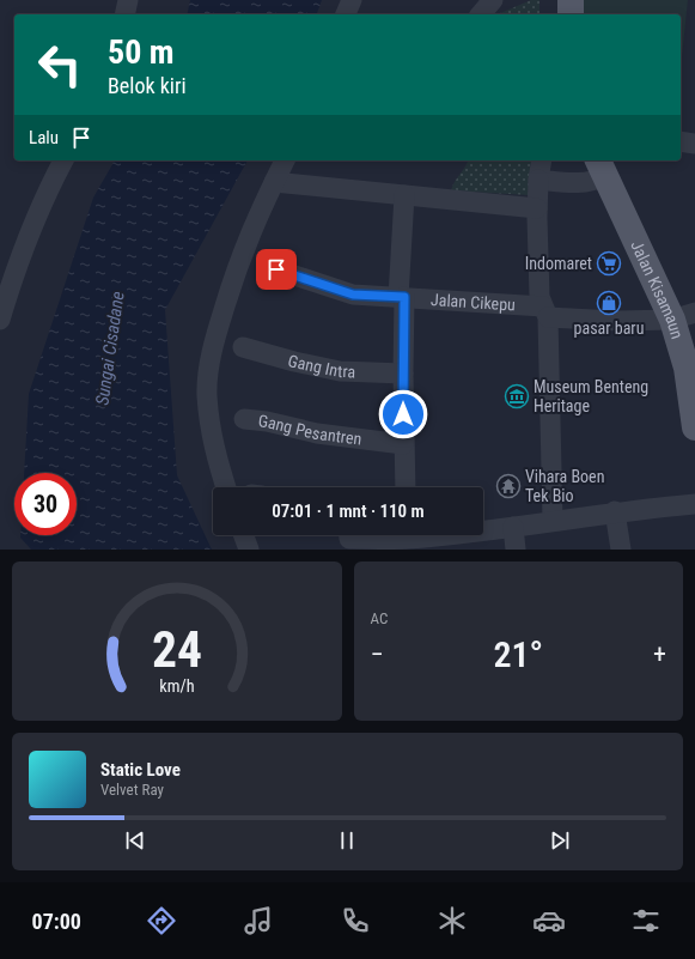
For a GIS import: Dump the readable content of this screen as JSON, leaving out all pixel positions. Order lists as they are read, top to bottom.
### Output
{
  "streets": {
    "main road": ["Jalan Kisamaun"],
    "street": ["Jalan Cikepu", "Gang Intra", "Gang Pesantren"]
  },
  "crossings": [
    ["Jalan Kisamaun", "Jalan Cikepu"]
  ],
  "water": ["Sungai Cisadane"],
  "places": {
    "supermarket": ["Indomaret"],
    "shop": ["pasar baru"],
    "museum": ["Museum Benteng Heritage"],
    "temple": ["Vihara Boen Tek Bio"]
  },
  "page": {
    "turn": ["50 m", "Belok kiri"],
    "then": "Lalu",
    "limit": "30",
    "trip": "07:01 · 1 mnt · 110 m",
    "tile": "AC",
    "heat": ["−", "21°", "+"],
    "song": ["Static Love", "Velvet Ray"],
    "tabs": "07:00",
    "gauge": ["24", "km/h"]
  }
}
